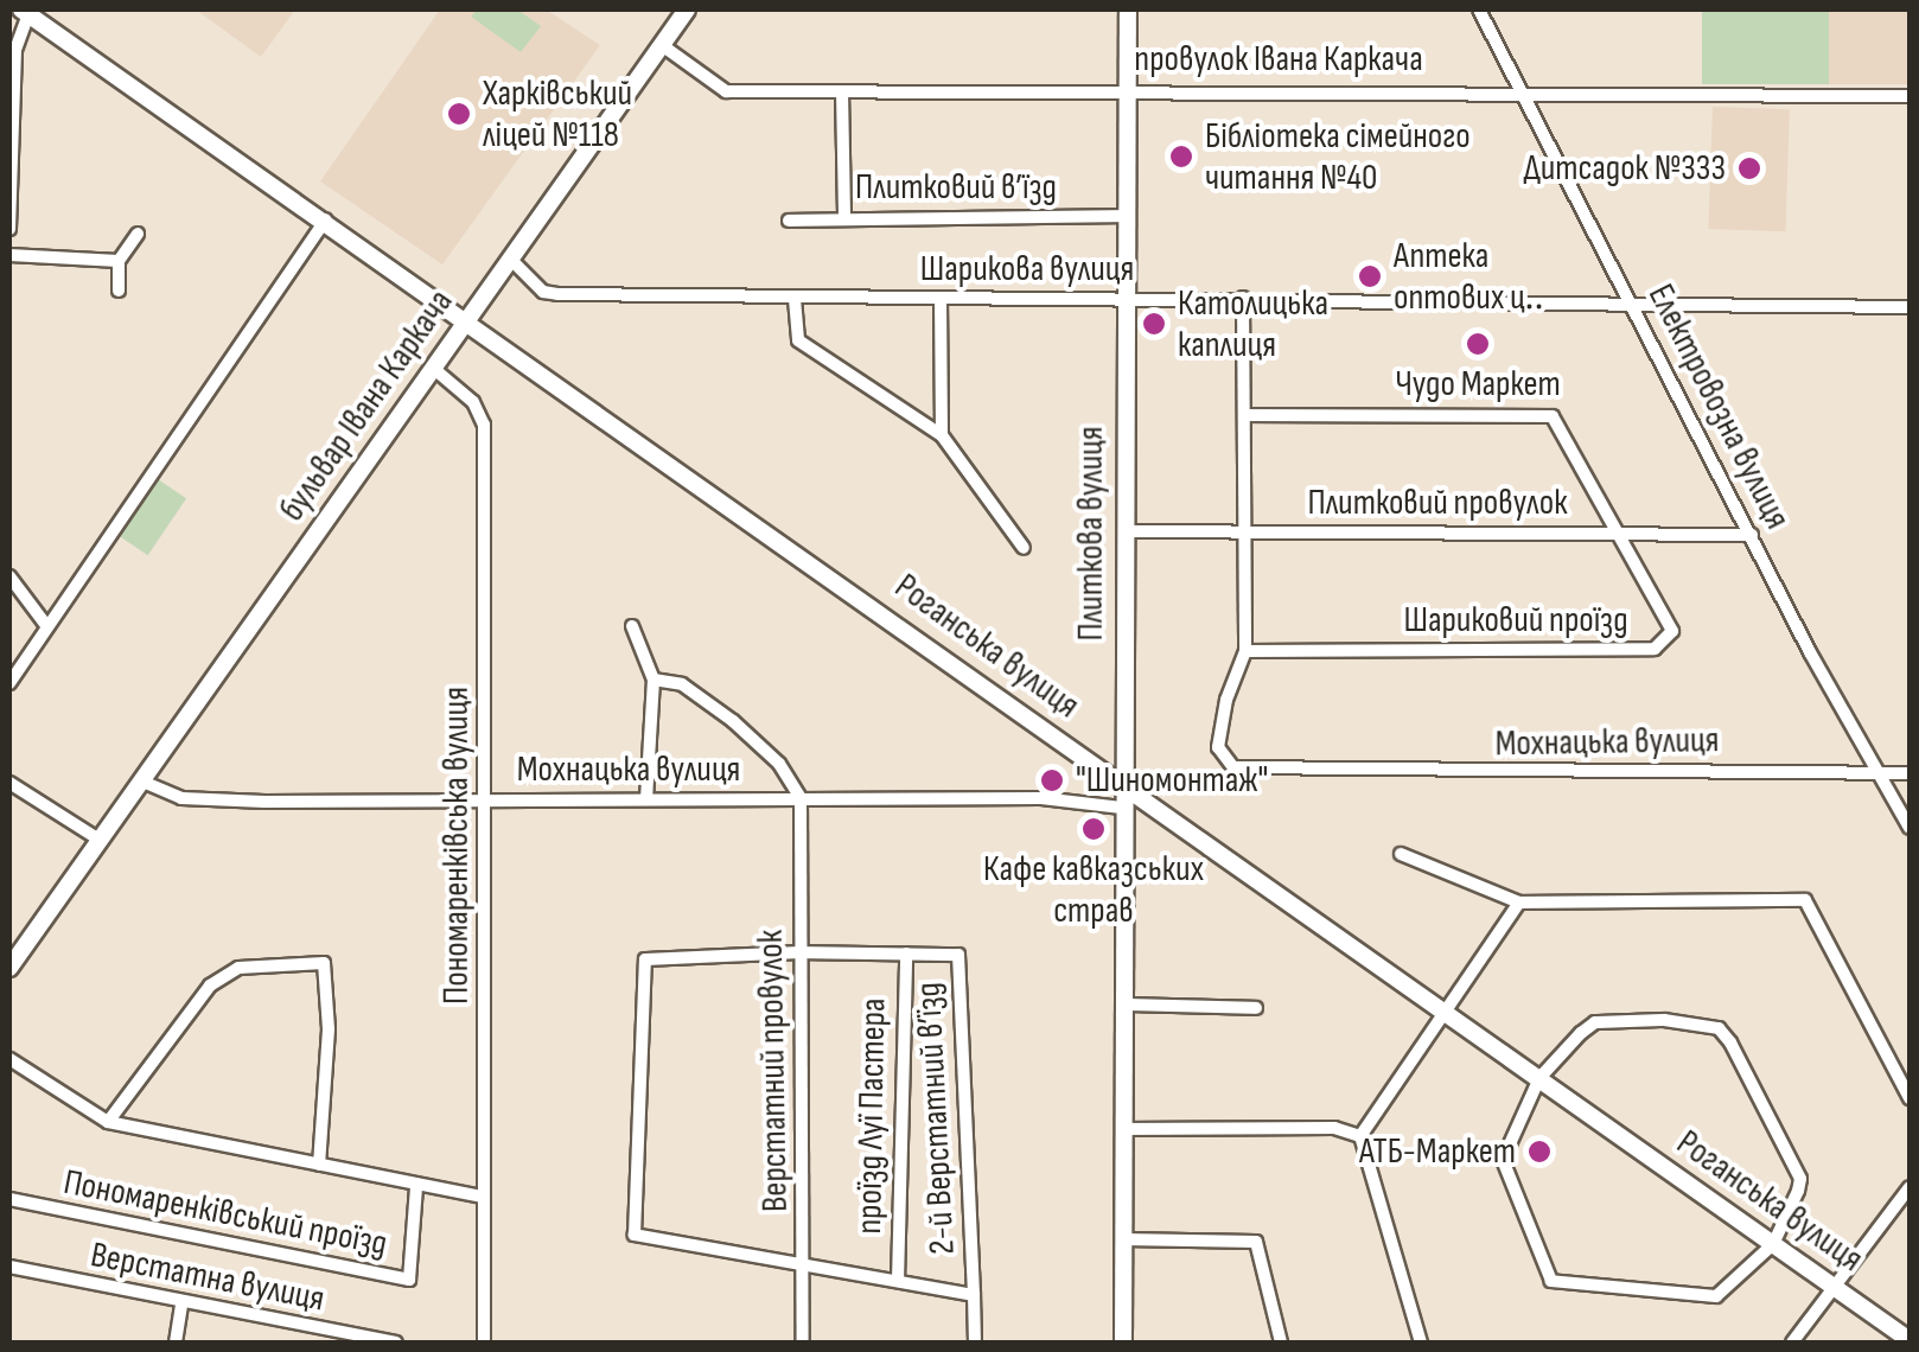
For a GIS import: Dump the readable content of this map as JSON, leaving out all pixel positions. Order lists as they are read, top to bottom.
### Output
{
  "streets": {
    "street": [
      "провулок Івана Каркача",
      "Плитковий в’їзд",
      "Шарикова вулиця",
      "бульвар Івана Каркача",
      "Електровозна вулиця",
      "Плитковий провулок",
      "Плиткова вулиця",
      "Шариковий проїзд",
      "Роганська вулиця",
      "Мохнацька вулиця",
      "Пономаренківська вулиця",
      "Верстатний провулок",
      "проїзд Луї Пастера",
      "2-й Верстатний в’їзд",
      "Пономаренківський проїзд",
      "Верстатна вулиця"
    ]
  },
  "crossings": [
    ["провулок Івана Каркача", "бульвар Івана Каркача"],
    ["провулок Івана Каркача", "Електровозна вулиця"],
    ["провулок Івана Каркача", "Плиткова вулиця"],
    ["Плитковий в’їзд", "Плиткова вулиця"],
    ["Шарикова вулиця", "бульвар Івана Каркача"],
    ["Шарикова вулиця", "Електровозна вулиця"],
    ["Шарикова вулиця", "Плиткова вулиця"],
    ["бульвар Івана Каркача", "Роганська вулиця"],
    ["бульвар Івана Каркача", "Мохнацька вулиця"],
    ["бульвар Івана Каркача", "Пономаренківська вулиця"],
    ["Електровозна вулиця", "Плитковий провулок"],
    ["Електровозна вулиця", "Мохнацька вулиця"],
    ["Плитковий провулок", "Плиткова вулиця"],
    ["Плитковий провулок", "Шариковий проїзд"],
    ["Плиткова вулиця", "Роганська вулиця"],
    ["Плиткова вулиця", "Мохнацька вулиця"],
    ["Шариковий проїзд", "Мохнацька вулиця"],
    ["Мохнацька вулиця", "Пономаренківська вулиця"],
    ["Мохнацька вулиця", "Верстатний провулок"],
    ["Верстатний провулок", "2-й Верстатний в’їзд"],
    ["проїзд Луї Пастера", "2-й Верстатний в’їзд"]
  ],
  "places": [
    "Харківський ліцей №118",
    "Бібліотека сімейного читання №40",
    "Дитсадок №333",
    "Аптека оптових ц‥",
    "Католицька каплиця",
    "Чудо Маркет",
    "\"Шиномонтаж\"",
    "Кафе кавказських страв",
    "АТБ-Маркет"
  ]
}
